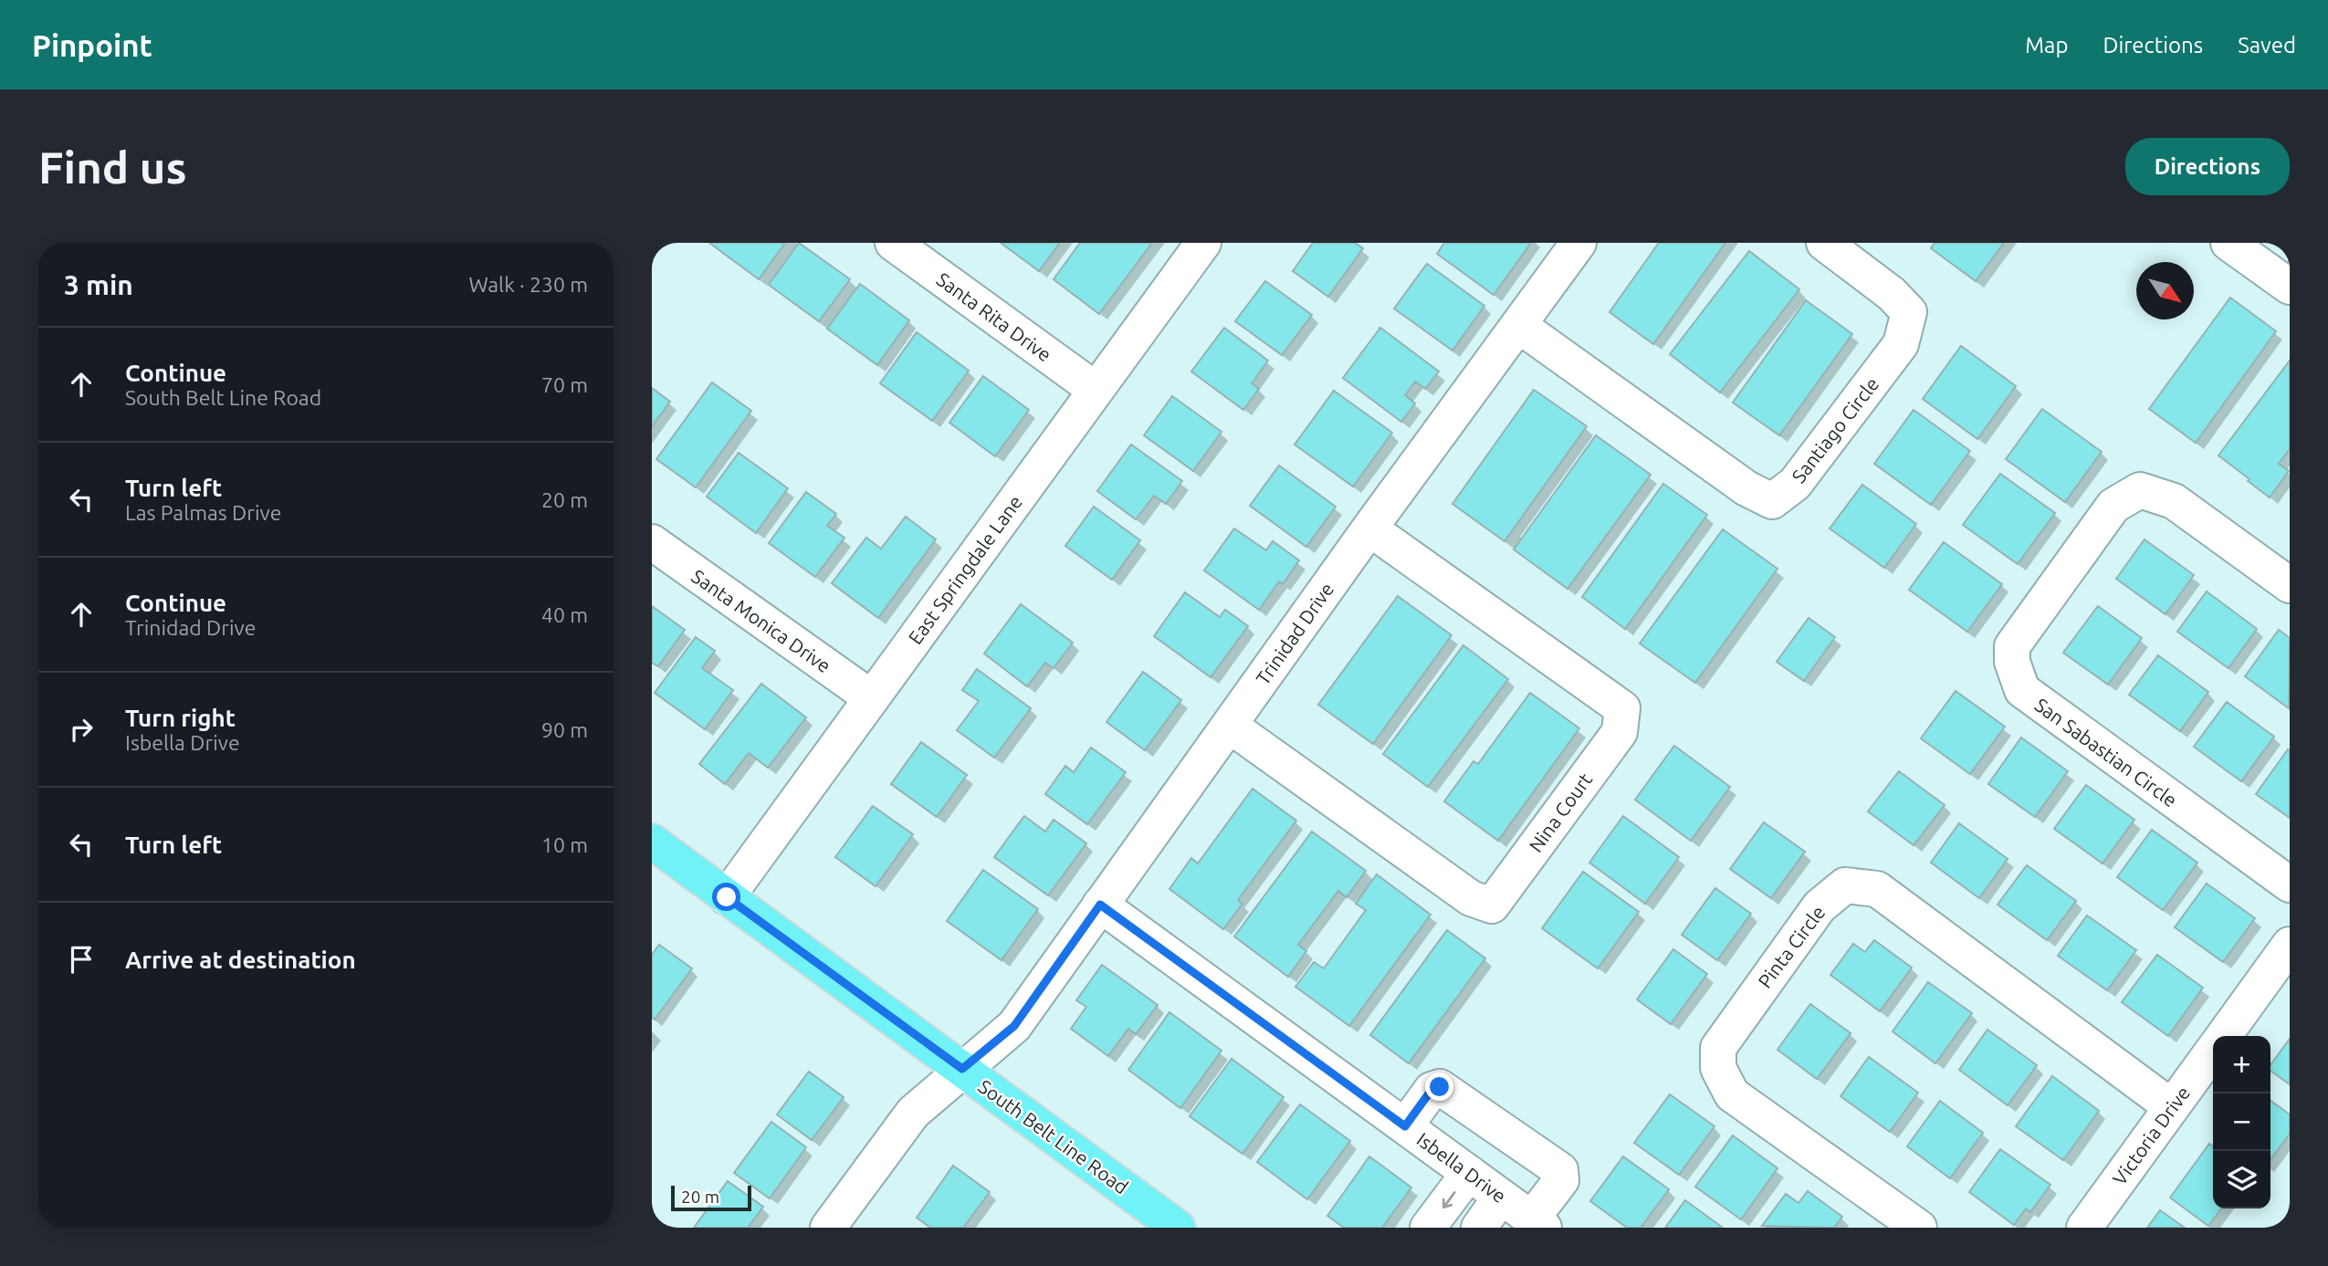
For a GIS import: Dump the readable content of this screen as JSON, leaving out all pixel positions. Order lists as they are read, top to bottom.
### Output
{
  "streets": {
    "main road": ["South Belt Line Road"],
    "street": [
      "Santa Rita Drive",
      "Santiago Circle",
      "East Springdale Lane",
      "Santa Monica Drive",
      "Trinidad Drive",
      "San Sabastian Circle",
      "Nina Court",
      "Pinta Circle",
      "Victoria Drive",
      "Isbella Drive"
    ]
  },
  "crossings": [
    ["Santa Rita Drive", "East Springdale Lane"],
    ["Santiago Circle", "Trinidad Drive"],
    ["East Springdale Lane", "Santa Monica Drive"],
    ["East Springdale Lane", "South Belt Line Road"],
    ["Trinidad Drive", "Nina Court"],
    ["Trinidad Drive", "South Belt Line Road"],
    ["Trinidad Drive", "Isbella Drive"],
    ["Pinta Circle", "Victoria Drive"]
  ],
  "scale_bar": "20 m",
  "north": "bottom right",
  "page": {
    "header": "Pinpoint",
    "nav": ["Map", "Directions", "Saved"],
    "buttons": "Directions",
    "title": "Find us",
    "heading": ["3 min", "Walk · 230 m"],
    "list": [
      ["Continue", "South Belt Line Road", "70 m"],
      ["Turn left", "Las Palmas Drive", "20 m"],
      ["Continue", "Trinidad Drive", "40 m"],
      ["Turn right", "Isbella Drive", "90 m"],
      ["Turn left", "10 m"],
      "Arrive at destination"
    ],
    "map_buttons": ["+", "−"],
    "scale": "20 m"
  }
}
